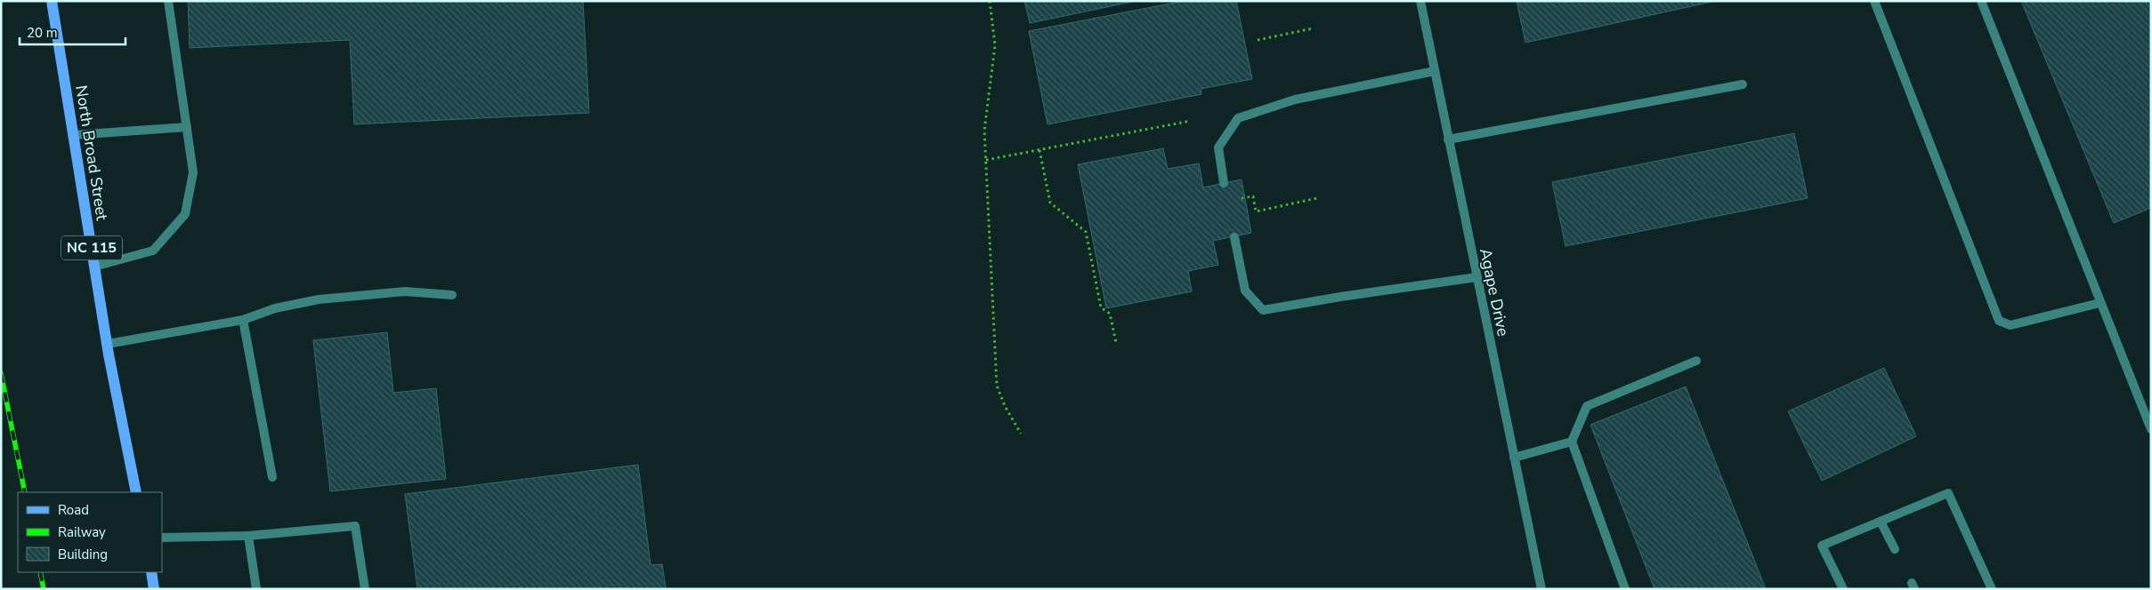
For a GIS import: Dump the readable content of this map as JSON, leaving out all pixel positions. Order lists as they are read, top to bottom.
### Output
{
  "streets": {
    "main road": ["North Broad Street", "NC 115"],
    "street": ["Agape Drive"]
  },
  "legend": ["Road", "Railway", "Building"],
  "scale_bar": "20 m"
}
